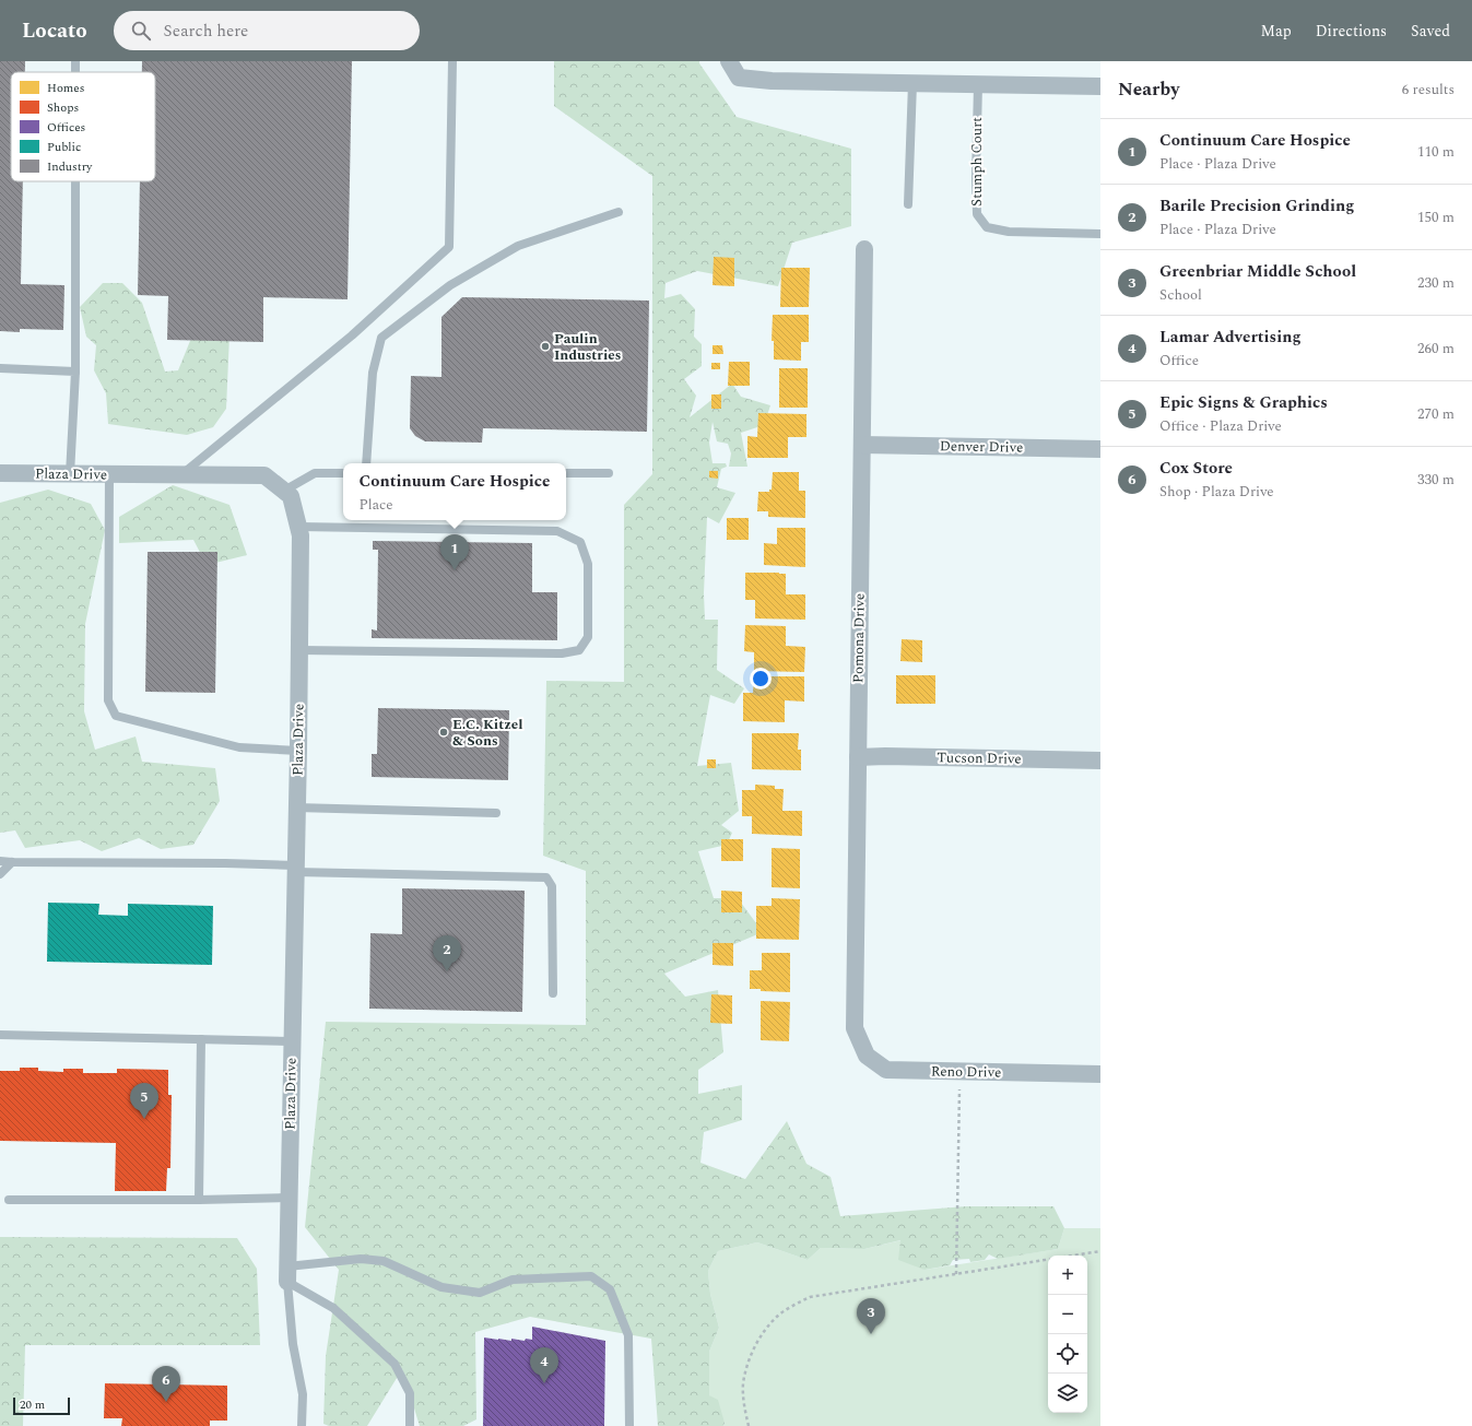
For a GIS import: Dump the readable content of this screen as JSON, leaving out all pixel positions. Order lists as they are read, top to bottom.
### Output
{
  "streets": {
    "street": [
      "Denver Drive",
      "Plaza Drive",
      "Pomona Drive",
      "Tucson Drive",
      "Reno Drive"
    ],
    "lane": ["Stumph Court"]
  },
  "crossings": [
    ["Denver Drive", "Pomona Drive"],
    ["Pomona Drive", "Tucson Drive"],
    ["Pomona Drive", "Reno Drive"]
  ],
  "places": ["Paulin Industries", "E.C. Kitzel & Sons"],
  "legend": [
    "Homes",
    "Shops",
    "Offices",
    "Public",
    "Industry"
  ],
  "scale_bar": "20 m",
  "page": {
    "header": "Locato",
    "search": "Search here",
    "nav": ["Map", "Directions", "Saved"],
    "heading": ["Nearby", "6 results"],
    "list": [
      {
        "mark": "1",
        "name": "Continuum Care Hospice",
        "note": "Place · Plaza Drive",
        "value": "110 m"
      },
      {
        "mark": "2",
        "name": "Barile Precision Grinding",
        "note": "Place · Plaza Drive",
        "value": "150 m"
      },
      {
        "mark": "3",
        "name": "Greenbriar Middle School",
        "note": "School",
        "value": "230 m"
      },
      {
        "mark": "4",
        "name": "Lamar Advertising",
        "note": "Office",
        "value": "260 m"
      },
      {
        "mark": "5",
        "name": "Epic Signs & Graphics",
        "note": "Office · Plaza Drive",
        "value": "270 m"
      },
      {
        "mark": "6",
        "name": "Cox Store",
        "note": "Shop · Plaza Drive",
        "value": "330 m"
      }
    ],
    "popup": ["Continuum Care Hospice", "Place"],
    "pins": [
      "1",
      "2",
      "5",
      "3",
      "4",
      "6"
    ],
    "map_buttons": ["+", "−"],
    "scale": "20 m"
  }
}
